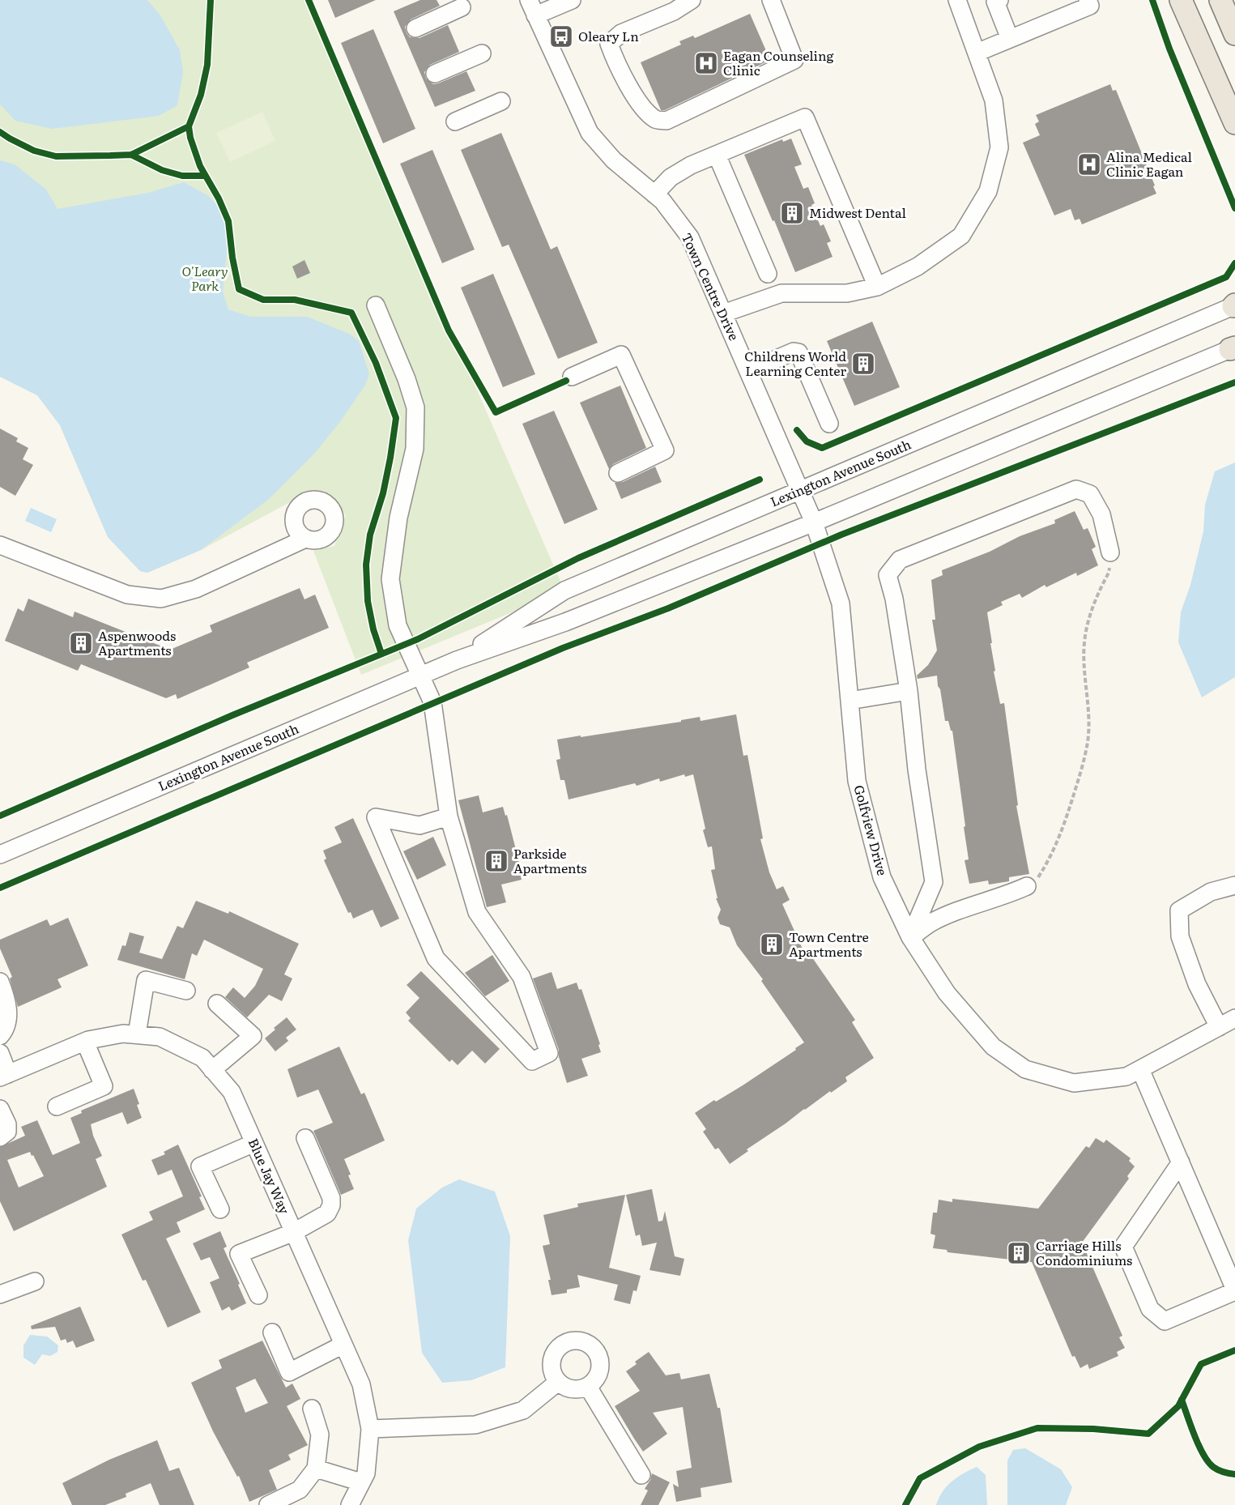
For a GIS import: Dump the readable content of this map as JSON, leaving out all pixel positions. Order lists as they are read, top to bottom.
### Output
{
  "streets": {
    "street": [
      "Town Centre Drive",
      "Lexington Avenue South",
      "Golfview Drive",
      "Blue Jay Way"
    ]
  },
  "crossings": [
    ["Town Centre Drive", "Lexington Avenue South"],
    ["Town Centre Drive", "Golfview Drive"],
    ["Lexington Avenue South", "Golfview Drive"]
  ],
  "parks": ["O'Leary Park"],
  "places": {
    "bus stop": ["Oleary Ln"],
    "hospital": ["Eagan Counseling Clinic", "Alina Medical Clinic Eagan"],
    "building": [
      "Midwest Dental",
      "Childrens World Learning Center",
      "Aspenwoods Apartments",
      "Parkside Apartments",
      "Town Centre Apartments",
      "Carriage Hills Condominiums"
    ]
  }
}
